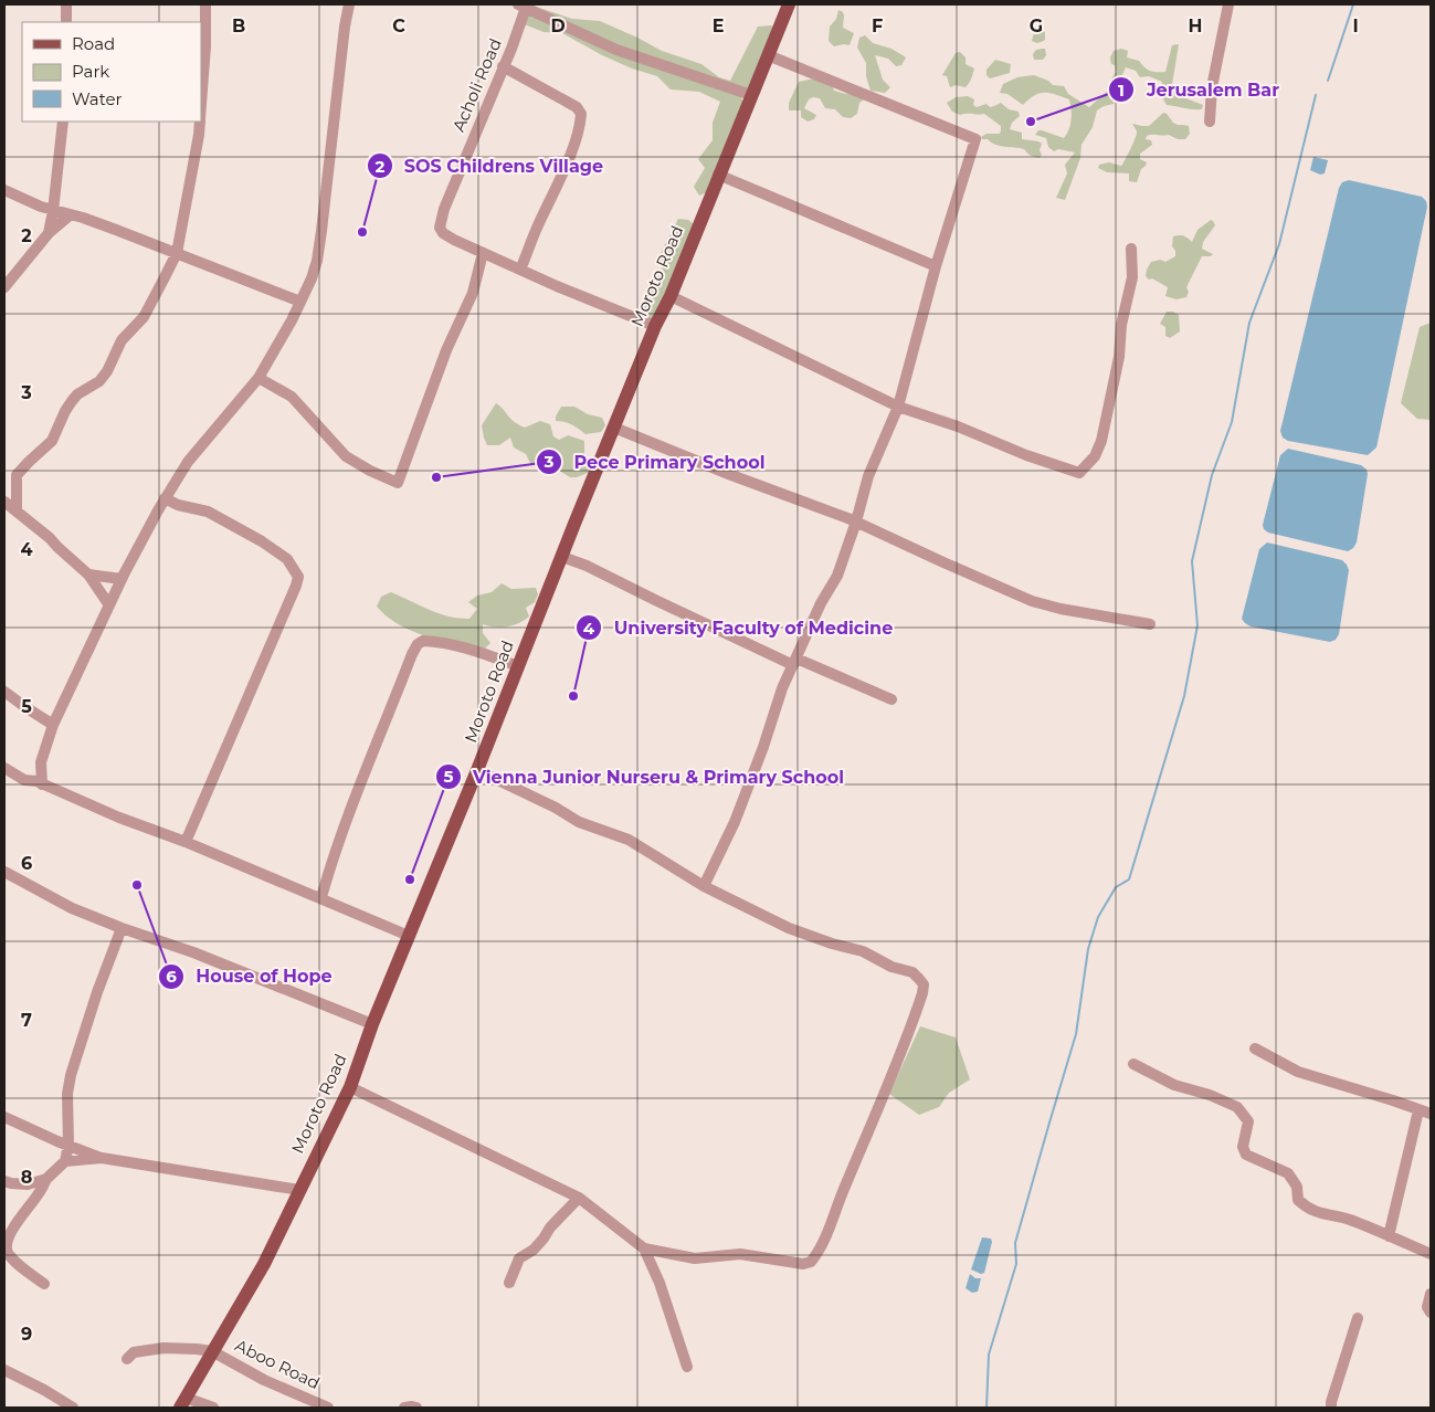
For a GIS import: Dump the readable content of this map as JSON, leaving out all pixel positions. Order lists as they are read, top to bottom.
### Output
{
  "streets": {
    "main road": ["Moroto Road"],
    "street": ["Acholi Road", "Aboo Road"]
  },
  "crossings": [
    ["Moroto Road", "Aboo Road"]
  ],
  "places": [
    "Jerusalem Bar",
    "SOS Childrens Village",
    "Pece Primary School",
    "University Faculty of Medicine",
    "Vienna Junior Nurseru & Primary School",
    "House of Hope"
  ],
  "legend": ["Road", "Park", "Water"],
  "grid": {
    "columns": [
      "B",
      "C",
      "D",
      "E",
      "F",
      "G",
      "H",
      "I"
    ],
    "rows": [
      "2",
      "3",
      "4",
      "5",
      "6",
      "7",
      "8",
      "9"
    ]
  }
}
